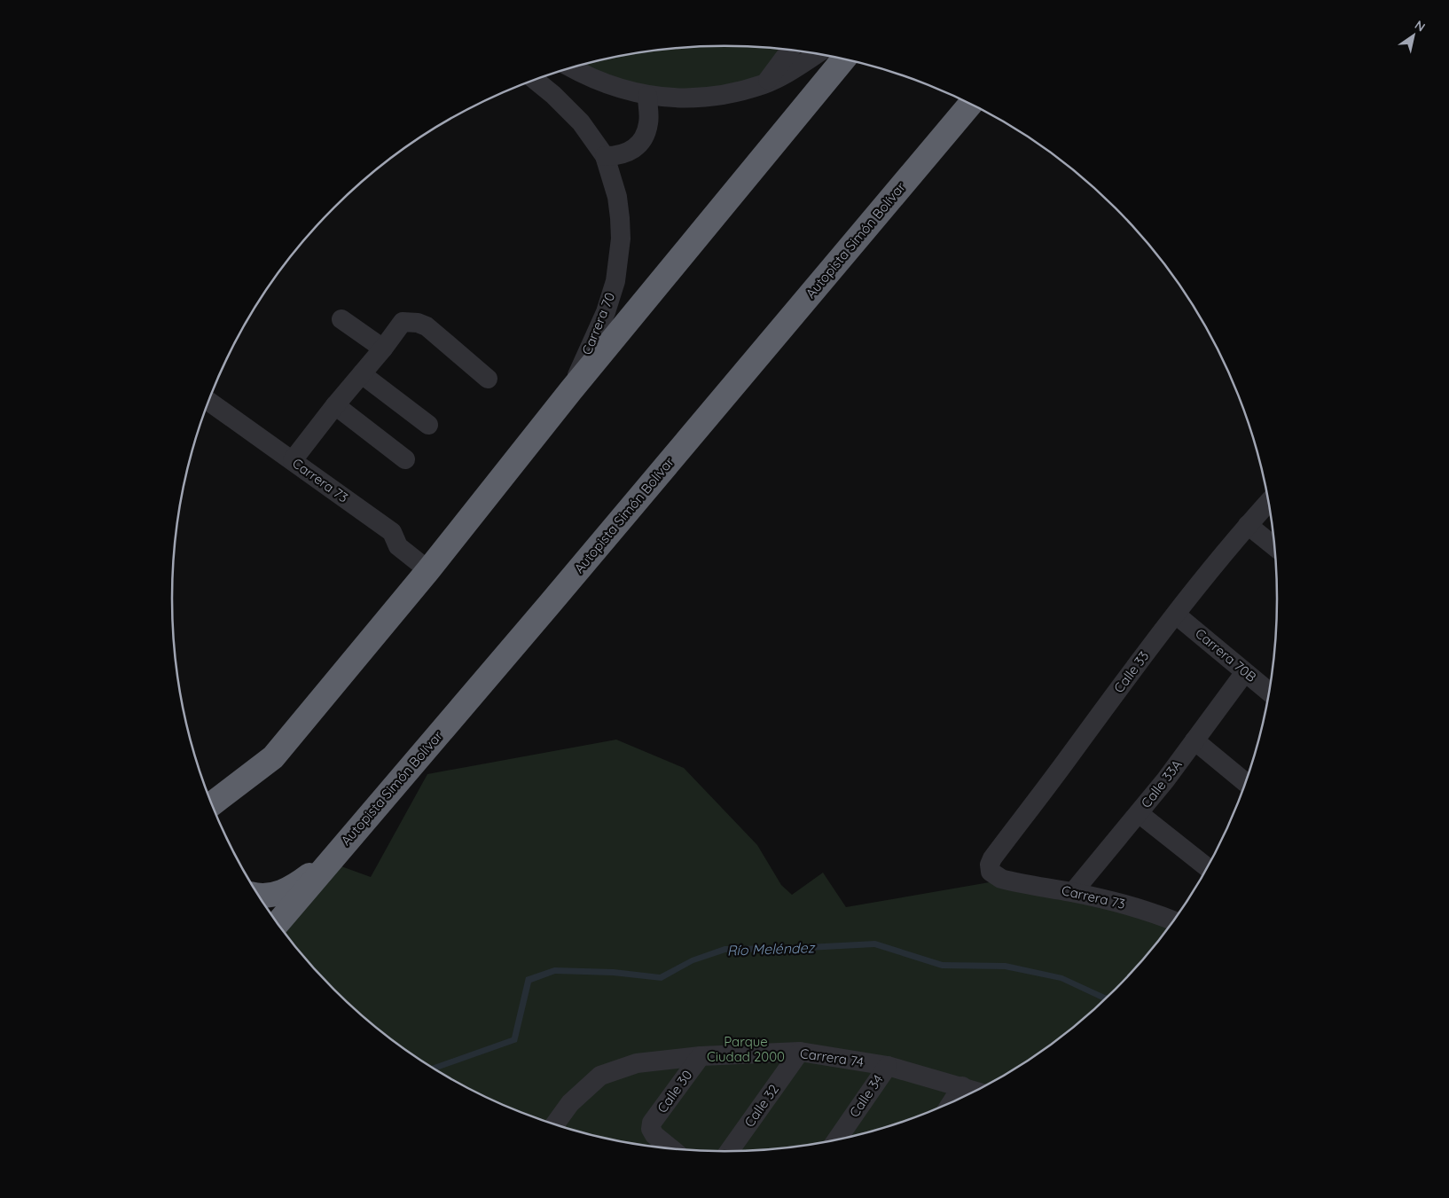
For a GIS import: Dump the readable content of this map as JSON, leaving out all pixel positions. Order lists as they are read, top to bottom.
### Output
{
  "streets": {
    "highway": ["Autopista Simón Bolívar"],
    "street": [
      "Carrera 70",
      "Carrera 73",
      "Carrera 70B",
      "Calle 33",
      "Calle 33A",
      "Carrera 74",
      "Calle 30",
      "Calle 34",
      "Calle 32"
    ]
  },
  "crossings": [
    ["Carrera 73", "Calle 33"],
    ["Carrera 73", "Calle 33A"],
    ["Carrera 70B", "Calle 33"],
    ["Carrera 70B", "Calle 33A"],
    ["Carrera 74", "Calle 30"],
    ["Carrera 74", "Calle 34"],
    ["Carrera 74", "Calle 32"]
  ],
  "water": ["Río Meléndez"],
  "parks": ["Parque Ciudad 2000"],
  "north": "top right"
}
